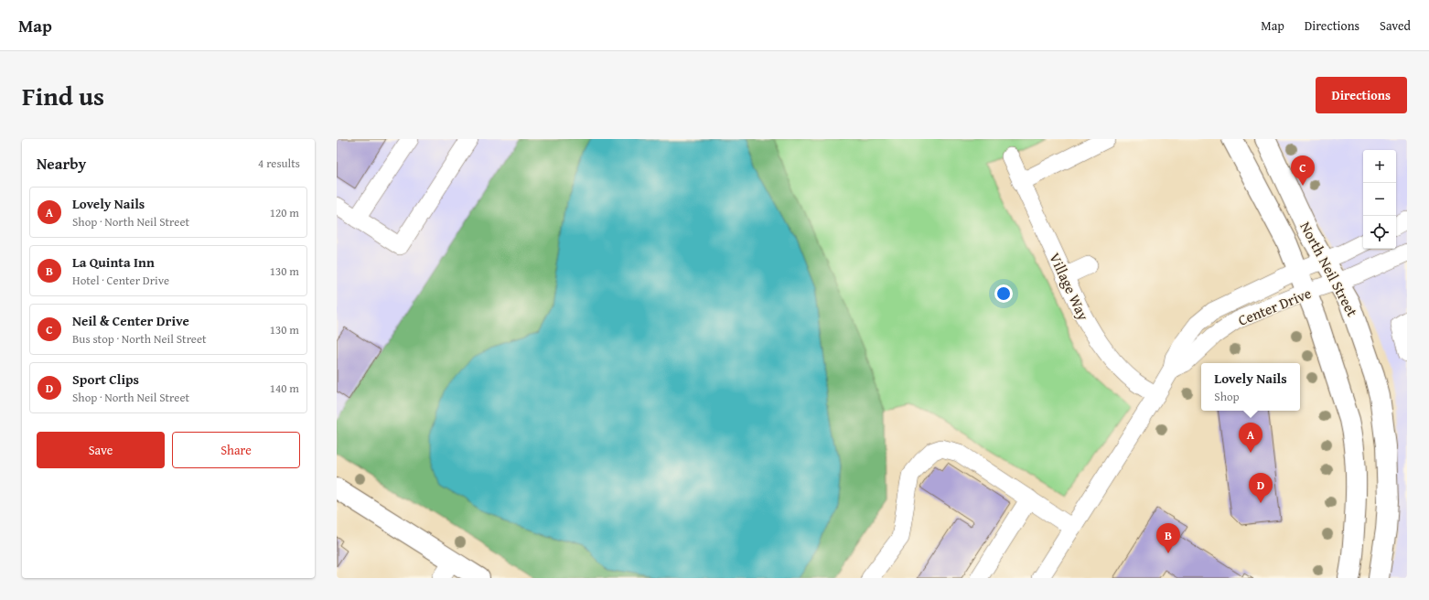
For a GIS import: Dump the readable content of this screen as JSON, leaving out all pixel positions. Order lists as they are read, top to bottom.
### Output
{
  "streets": {
    "main road": ["North Neil Street"],
    "street": ["Village Way", "Center Drive"]
  },
  "crossings": [
    ["North Neil Street", "Center Drive"],
    ["Village Way", "Center Drive"]
  ],
  "page": {
    "header": "Map",
    "nav": ["Map", "Directions", "Saved"],
    "title": "Find us",
    "buttons": [
      "Directions",
      ["Save", "Share"]
    ],
    "heading": ["Nearby", "4 results"],
    "map_buttons": ["+", "−"],
    "pins": [
      "C",
      "A",
      "D",
      "B"
    ],
    "list": [
      {
        "mark": "A",
        "name": "Lovely Nails",
        "note": "Shop · North Neil Street",
        "value": "120 m"
      },
      {
        "mark": "B",
        "name": "La Quinta Inn",
        "note": "Hotel · Center Drive",
        "value": "130 m"
      },
      {
        "mark": "C",
        "name": "Neil & Center Drive",
        "note": "Bus stop · North Neil Street",
        "value": "130 m"
      },
      {
        "mark": "D",
        "name": "Sport Clips",
        "note": "Shop · North Neil Street",
        "value": "140 m"
      }
    ],
    "popup": ["Lovely Nails", "Shop"]
  }
}
